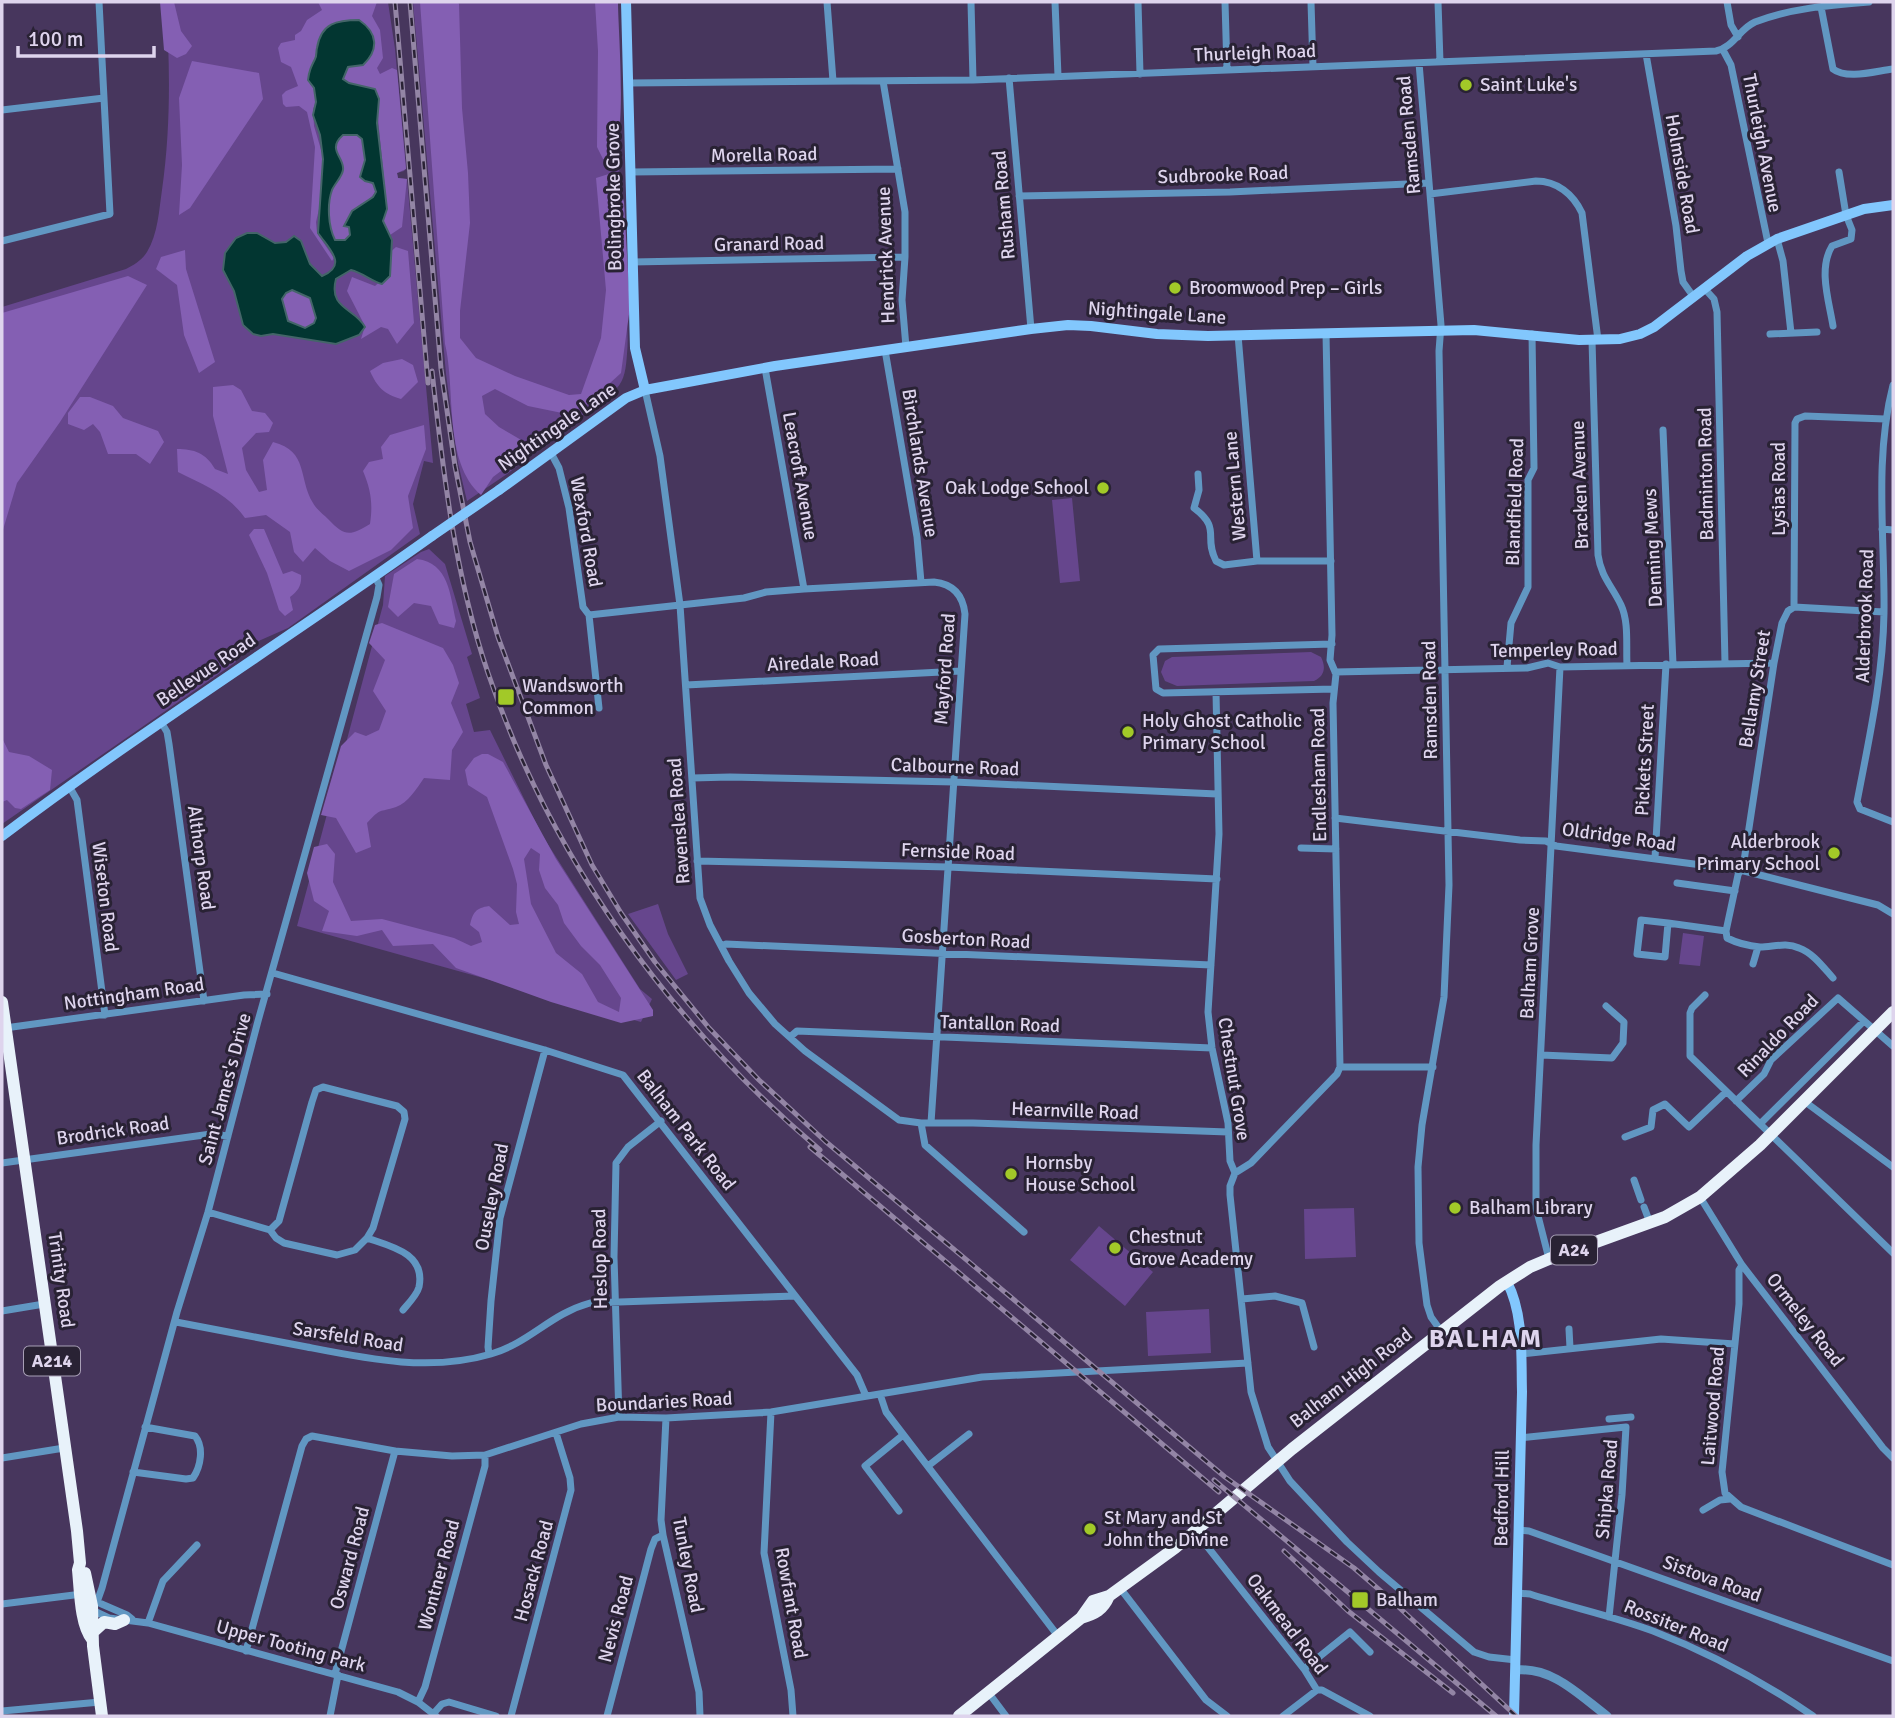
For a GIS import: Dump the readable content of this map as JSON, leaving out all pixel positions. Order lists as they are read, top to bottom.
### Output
{
  "streets": {
    "highway": [
      "A24",
      "Trinity Road",
      "A214",
      "Balham High Road"
    ],
    "main road": [
      "Bolingbroke Grove",
      "Nightingale Lane",
      "Bellevue Road",
      "Bedford Hill"
    ],
    "street": [
      "Thurleigh Road",
      "Ramsden Road",
      "Thurleigh Avenue",
      "Morella Road",
      "Holmside Road",
      "Sudbrooke Road",
      "Rusham Road",
      "Granard Road",
      "Hendrick Avenue",
      "Birchlands Avenue",
      "Badminton Road",
      "Leacroft Avenue",
      "Bracken Avenue",
      "Western Lane",
      "Lysias Road",
      "Blandfield Road",
      "Wexford Road",
      "Denning Mews",
      "Alderbrook Road",
      "Temperley Road",
      "Airedale Road",
      "Mayford Road",
      "Bellamy Street",
      "Pickets Street",
      "Calbourne Road",
      "Endlesham Road",
      "Ravenslea Road",
      "Oldridge Road",
      "Fernside Road",
      "Althorp Road",
      "Wiseton Road",
      "Gosberton Road",
      "Balham Grove",
      "Nottingham Road",
      "Tantallon Road",
      "Rinaldo Road",
      "Chestnut Grove",
      "Saint James's Drive",
      "Hearnville Road",
      "Balham Park Road",
      "Brodrick Road",
      "Ouseley Road",
      "Heslop Road",
      "Ormeley Road",
      "Sarsfeld Road",
      "Boundaries Road",
      "Laitwood Road",
      "Shipka Road",
      "Osward Road",
      "Tunley Road",
      "Hosack Road",
      "Wontner Road",
      "Sistova Road",
      "Rowfant Road",
      "Nevis Road",
      "Oakmead Road",
      "Rossiter Road",
      "Upper Tooting Park"
    ]
  },
  "crossings": [
    ["Thurleigh Road", "Ramsden Road"],
    ["Thurleigh Road", "Thurleigh Avenue"],
    ["Thurleigh Road", "Holmside Road"],
    ["Thurleigh Road", "Bolingbroke Grove"],
    ["Thurleigh Road", "Rusham Road"],
    ["Thurleigh Road", "Hendrick Avenue"],
    ["Ramsden Road", "Sudbrooke Road"],
    ["Ramsden Road", "Nightingale Lane"],
    ["Ramsden Road", "Bracken Avenue"],
    ["Ramsden Road", "Temperley Road"],
    ["Ramsden Road", "Oldridge Road"],
    ["Ramsden Road", "Balham High Road"],
    ["Thurleigh Avenue", "Nightingale Lane"],
    ["Morella Road", "Bolingbroke Grove"],
    ["Morella Road", "Hendrick Avenue"],
    ["Holmside Road", "Nightingale Lane"],
    ["Sudbrooke Road", "Rusham Road"],
    ["Bolingbroke Grove", "Granard Road"],
    ["Bolingbroke Grove", "Nightingale Lane"],
    ["Bolingbroke Grove", "Ravenslea Road"],
    ["Rusham Road", "Nightingale Lane"],
    ["Granard Road", "Hendrick Avenue"],
    ["Hendrick Avenue", "Nightingale Lane"],
    ["Nightingale Lane", "Birchlands Avenue"],
    ["Nightingale Lane", "Badminton Road"],
    ["Nightingale Lane", "Leacroft Avenue"],
    ["Nightingale Lane", "Bracken Avenue"],
    ["Nightingale Lane", "Western Lane"],
    ["Nightingale Lane", "Blandfield Road"],
    ["Nightingale Lane", "Wexford Road"],
    ["Nightingale Lane", "Bellevue Road"],
    ["Nightingale Lane", "Endlesham Road"],
    ["Nightingale Lane", "Ravenslea Road"],
    ["Birchlands Avenue", "Mayford Road"],
    ["Badminton Road", "Temperley Road"],
    ["Leacroft Avenue", "Mayford Road"],
    ["Bracken Avenue", "Temperley Road"],
    ["Western Lane", "Endlesham Road"],
    ["Lysias Road", "Alderbrook Road"],
    ["Lysias Road", "Bellamy Street"],
    ["Blandfield Road", "Temperley Road"],
    ["Wexford Road", "Mayford Road"],
    ["Denning Mews", "Temperley Road"],
    ["Denning Mews", "Pickets Street"],
    ["Temperley Road", "Bellamy Street"],
    ["Temperley Road", "Pickets Street"],
    ["Temperley Road", "Endlesham Road"],
    ["Temperley Road", "Balham Grove"],
    ["Airedale Road", "Mayford Road"],
    ["Airedale Road", "Ravenslea Road"],
    ["Mayford Road", "Calbourne Road"],
    ["Mayford Road", "Ravenslea Road"],
    ["Mayford Road", "Fernside Road"],
    ["Mayford Road", "Gosberton Road"],
    ["Mayford Road", "Tantallon Road"],
    ["Mayford Road", "Hearnville Road"],
    ["Bellevue Road", "Althorp Road"],
    ["Bellevue Road", "Wiseton Road"],
    ["Bellevue Road", "Saint James's Drive"],
    ["Bellamy Street", "Oldridge Road"],
    ["Pickets Street", "Oldridge Road"],
    ["Calbourne Road", "Ravenslea Road"],
    ["Calbourne Road", "Chestnut Grove"],
    ["Endlesham Road", "Oldridge Road"],
    ["Ravenslea Road", "Fernside Road"],
    ["Ravenslea Road", "Gosberton Road"],
    ["Ravenslea Road", "Tantallon Road"],
    ["Ravenslea Road", "Hearnville Road"],
    ["Oldridge Road", "Balham Grove"],
    ["Fernside Road", "Chestnut Grove"],
    ["Althorp Road", "Nottingham Road"],
    ["Wiseton Road", "Nottingham Road"],
    ["Gosberton Road", "Chestnut Grove"],
    ["Balham Grove", "Balham High Road"],
    ["Nottingham Road", "Saint James's Drive"],
    ["Nottingham Road", "Trinity Road"],
    ["Tantallon Road", "Chestnut Grove"],
    ["Rinaldo Road", "Balham High Road"],
    ["Chestnut Grove", "Hearnville Road"],
    ["Chestnut Grove", "Balham High Road"],
    ["Chestnut Grove", "Boundaries Road"],
    ["Chestnut Grove", "Bedford Hill"],
    ["Saint James's Drive", "Balham Park Road"],
    ["Saint James's Drive", "Brodrick Road"],
    ["Saint James's Drive", "Trinity Road"],
    ["Saint James's Drive", "Sarsfeld Road"],
    ["Saint James's Drive", "Upper Tooting Park"],
    ["Balham Park Road", "Ouseley Road"],
    ["Balham Park Road", "Heslop Road"],
    ["Balham Park Road", "Sarsfeld Road"],
    ["Balham Park Road", "Boundaries Road"],
    ["Brodrick Road", "Trinity Road"],
    ["Ouseley Road", "Sarsfeld Road"],
    ["Heslop Road", "Sarsfeld Road"],
    ["Heslop Road", "Boundaries Road"],
    ["Trinity Road", "Upper Tooting Park"],
    ["Ormeley Road", "Balham High Road"],
    ["Ormeley Road", "Laitwood Road"],
    ["Balham High Road", "Bedford Hill"],
    ["Balham High Road", "Oakmead Road"],
    ["Boundaries Road", "Osward Road"],
    ["Boundaries Road", "Tunley Road"],
    ["Boundaries Road", "Hosack Road"],
    ["Boundaries Road", "Wontner Road"],
    ["Boundaries Road", "Rowfant Road"],
    ["Boundaries Road", "Upper Tooting Park"],
    ["Shipka Road", "Bedford Hill"],
    ["Shipka Road", "Sistova Road"],
    ["Shipka Road", "Rossiter Road"],
    ["Bedford Hill", "Sistova Road"],
    ["Bedford Hill", "Rossiter Road"],
    ["Osward Road", "Upper Tooting Park"],
    ["Tunley Road", "Nevis Road"],
    ["Wontner Road", "Upper Tooting Park"]
  ],
  "districts": ["BALHAM"],
  "places": {
    "other": [
      "Saint Luke's",
      "Broomwood Prep – Girls",
      "Oak Lodge School",
      "Holy Ghost Catholic Primary School",
      "Alderbrook Primary School",
      "Hornsby House School",
      "Balham Library",
      "Chestnut Grove Academy",
      "St Mary and St John the Divine"
    ],
    "transit": ["Wandsworth Common", "Balham"]
  },
  "scale_bar": "100 m"
}
